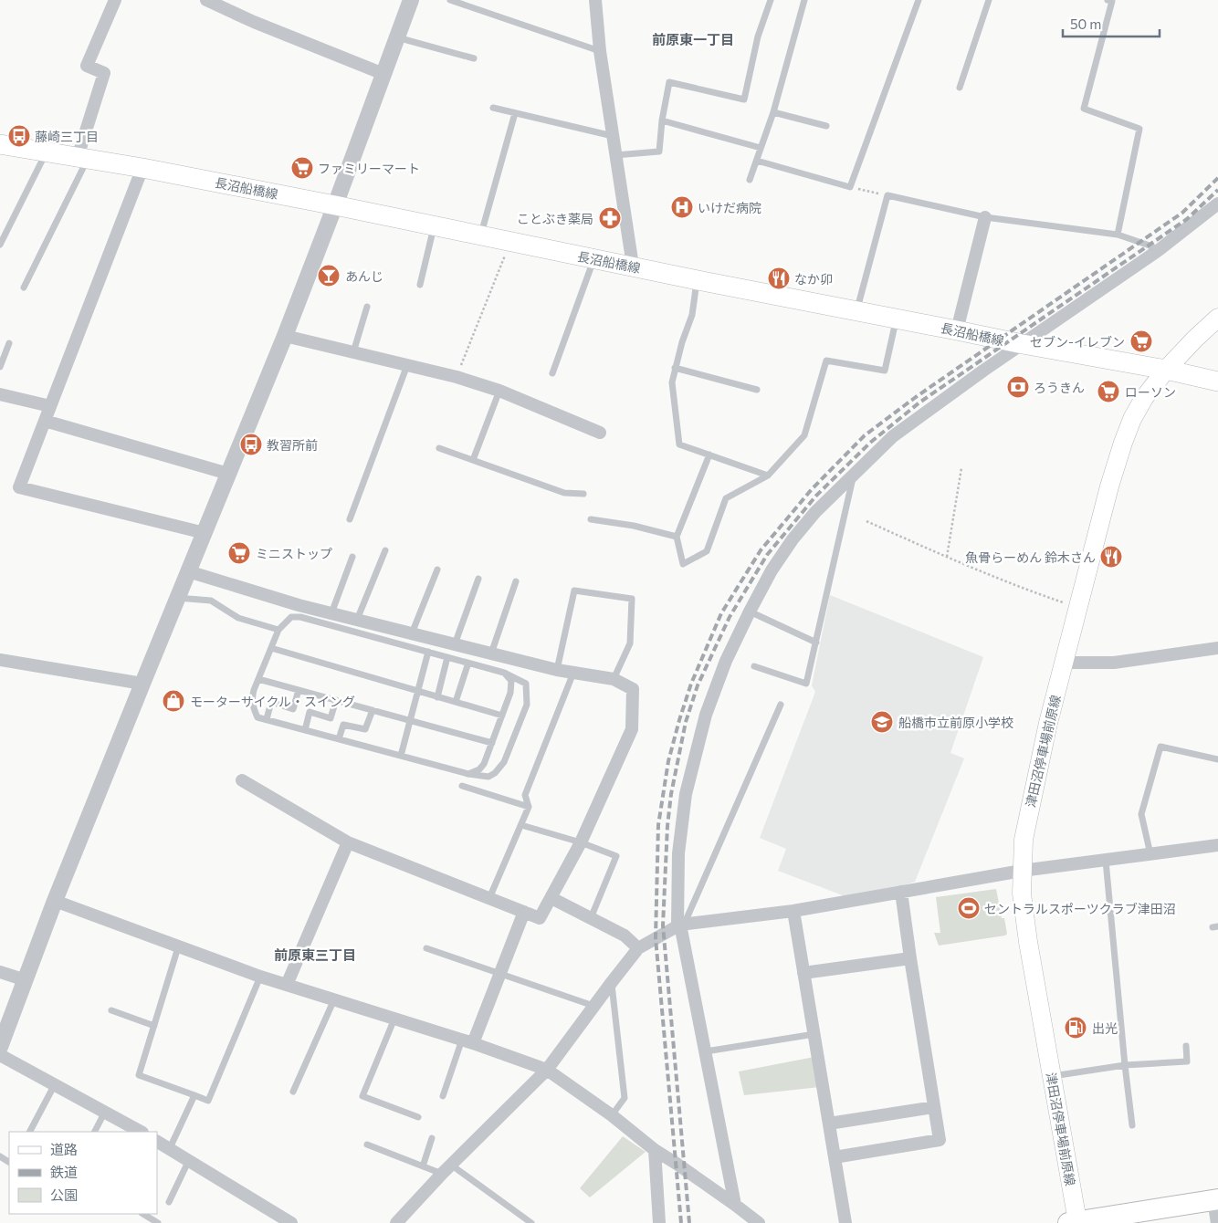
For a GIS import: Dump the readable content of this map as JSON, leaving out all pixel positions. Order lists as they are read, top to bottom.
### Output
{
  "streets": {
    "main road": ["長沼船橋線", "津田沼停車場前原線"]
  },
  "crossings": [
    ["長沼船橋線", "津田沼停車場前原線"]
  ],
  "districts": ["前原東一丁目", "前原東三丁目"],
  "places": {
    "bus stop": ["藤崎三丁目", "教習所前"],
    "supermarket": [
      "ファミリーマート",
      "セブン-イレブン",
      "ローソン",
      "ミニストップ"
    ],
    "hospital": ["いけだ病院"],
    "pharmacy": ["ことぶき薬局"],
    "bar": ["あんじ"],
    "restaurant": ["なか卯", "魚骨らーめん 鈴木さん"],
    "bank": ["ろうきん"],
    "shop": ["モーターサイクル・スイング"],
    "school or university": ["船橋市立前原小学校"],
    "sports": ["セントラルスポーツクラブ津田沼"],
    "fuel station": ["出光"]
  },
  "legend": ["道路", "鉄道", "公園"],
  "scale_bar": "50 m"
}
